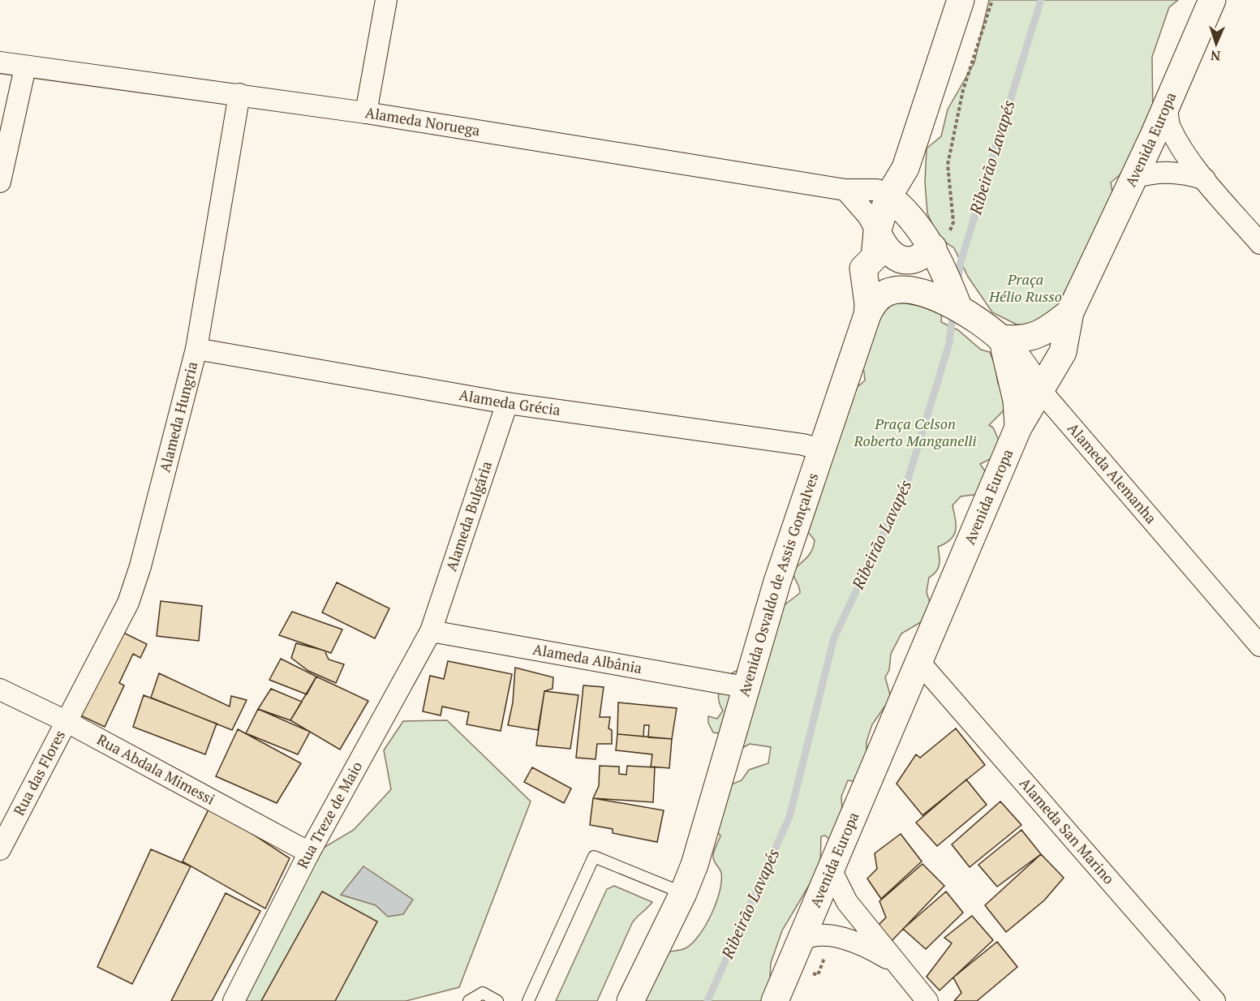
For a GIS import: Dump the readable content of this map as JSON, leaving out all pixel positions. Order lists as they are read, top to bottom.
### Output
{
  "streets": {
    "street": [
      "Alameda Noruega",
      "Avenida Europa",
      "Alameda Grécia",
      "Alameda Hungria",
      "Alameda Alemanha",
      "Alameda Bulgária",
      "Avenida Osvaldo de Assis Gonçalves",
      "Alameda Albânia",
      "Rua Abdala Mimessi",
      "Rua das Flores",
      "Rua Treze de Maio",
      "Alameda San Marino"
    ]
  },
  "crossings": [
    ["Alameda Noruega", "Alameda Hungria"],
    ["Alameda Noruega", "Alameda Alemanha"],
    ["Alameda Noruega", "Avenida Osvaldo de Assis Gonçalves"],
    ["Avenida Europa", "Alameda Alemanha"],
    ["Avenida Europa", "Alameda San Marino"],
    ["Alameda Grécia", "Alameda Hungria"],
    ["Alameda Grécia", "Alameda Bulgária"],
    ["Alameda Grécia", "Avenida Osvaldo de Assis Gonçalves"],
    ["Alameda Hungria", "Rua Abdala Mimessi"],
    ["Alameda Hungria", "Rua das Flores"],
    ["Alameda Alemanha", "Avenida Osvaldo de Assis Gonçalves"],
    ["Alameda Bulgária", "Alameda Albânia"],
    ["Alameda Bulgária", "Rua Treze de Maio"],
    ["Avenida Osvaldo de Assis Gonçalves", "Alameda Albânia"],
    ["Alameda Albânia", "Rua Treze de Maio"],
    ["Rua Abdala Mimessi", "Rua das Flores"],
    ["Rua Abdala Mimessi", "Rua Treze de Maio"]
  ],
  "water": ["Ribeirão Lavapés"],
  "parks": ["Praça Hélio Russo", "Praça Celson Roberto Manganelli"],
  "north": "bottom"
}
